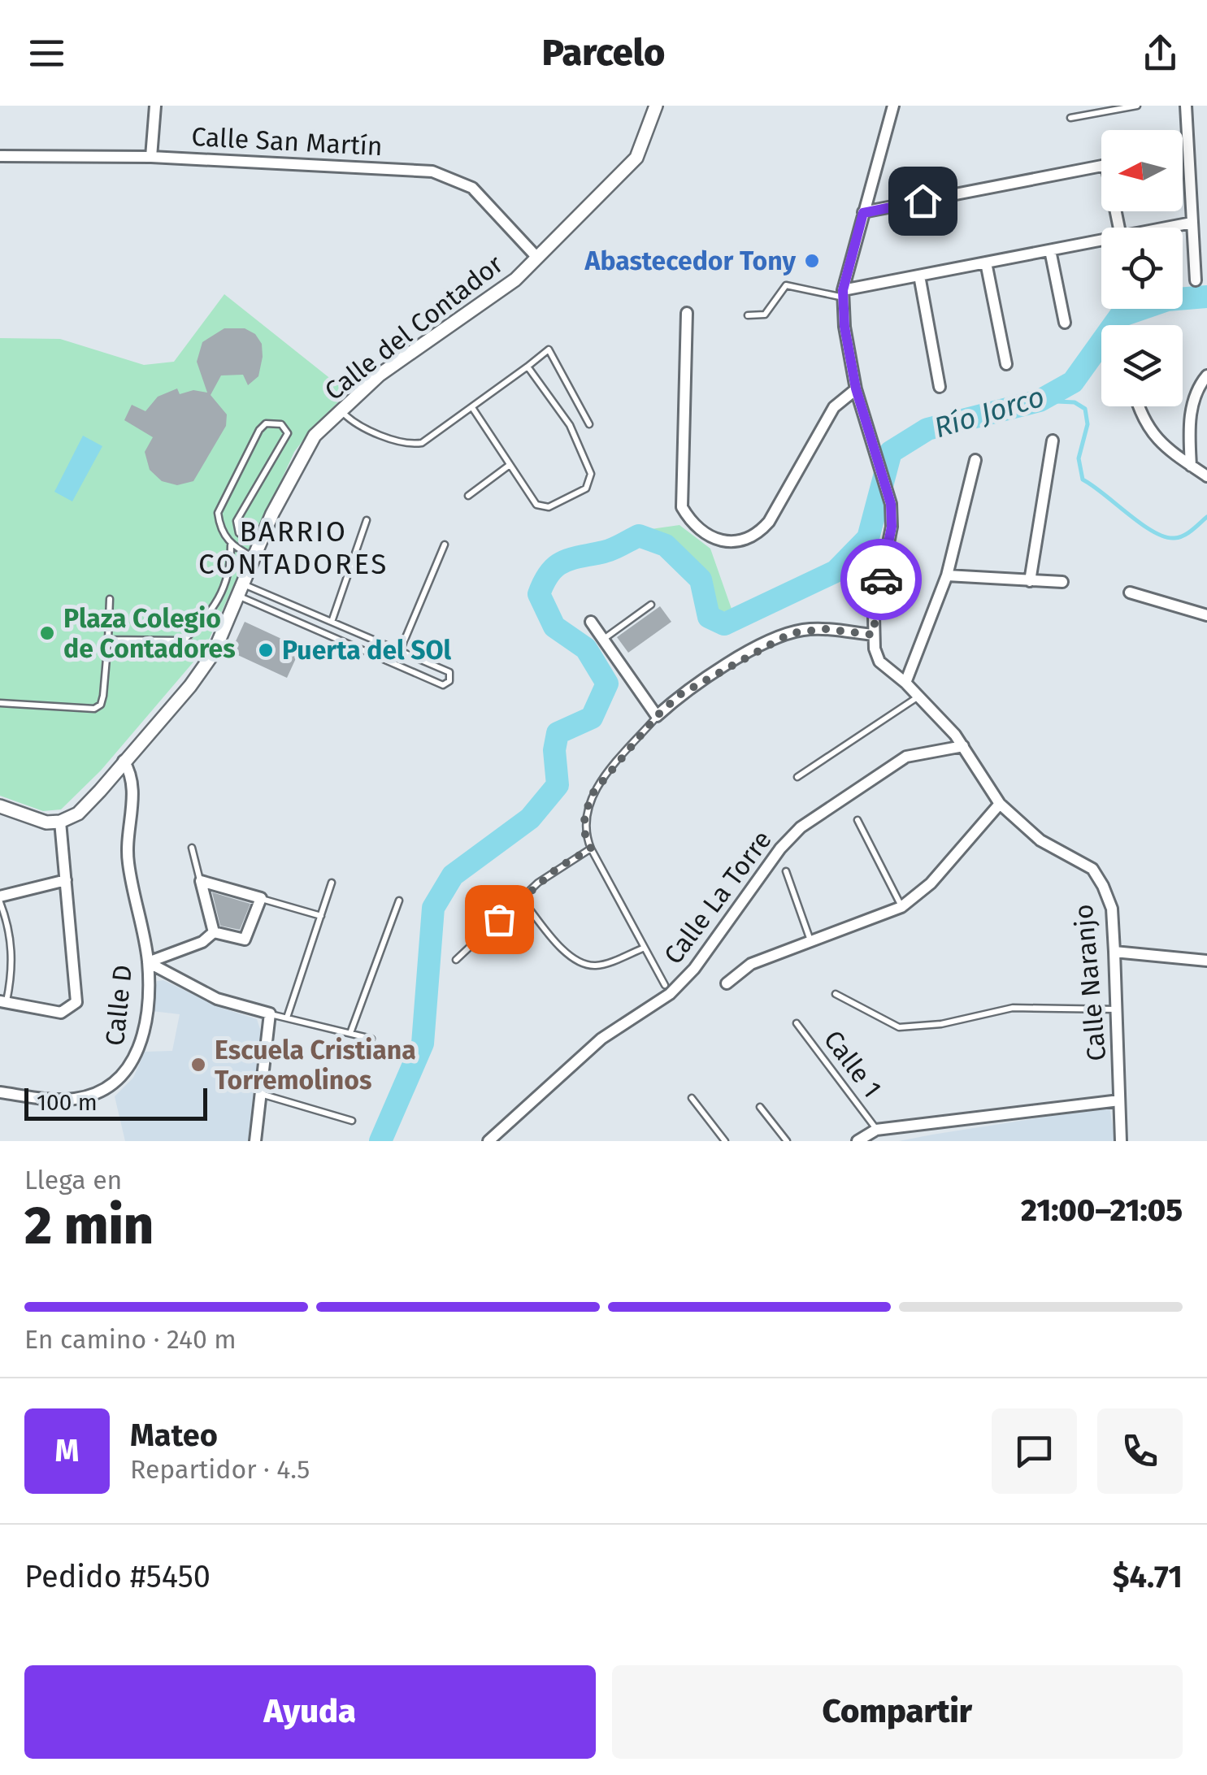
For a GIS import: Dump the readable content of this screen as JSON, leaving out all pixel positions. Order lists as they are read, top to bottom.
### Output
{
  "streets": {
    "street": [
      "Calle San Martín",
      "Calle del Contador",
      "Calle La Torre",
      "Calle Naranjo",
      "Calle D"
    ],
    "lane": ["Calle 1"]
  },
  "crossings": [
    ["Calle San Martín", "Calle del Contador"],
    ["Calle del Contador", "Calle D"],
    ["Calle La Torre", "Calle Naranjo"]
  ],
  "districts": ["BARRIO CONTADORES"],
  "water": ["Río Jorco"],
  "places": [
    "Abastecedor Tony",
    "Plaza Colegio de Contadores",
    "Puerta del SOl",
    "Escuela Cristiana Torremolinos"
  ],
  "scale_bar": "100 m",
  "north": "left",
  "page": {
    "header": "Parcelo",
    "scale": "100 m",
    "heading": ["2 min", "Llega en", "21:00–21:05"],
    "panel": [
      "Mateo",
      "Repartidor · 4.5",
      "Pedido #5450",
      "$4.71"
    ],
    "bar": "En camino · 240 m",
    "round": "M",
    "buttons": ["Ayuda", "Compartir"]
  }
}
